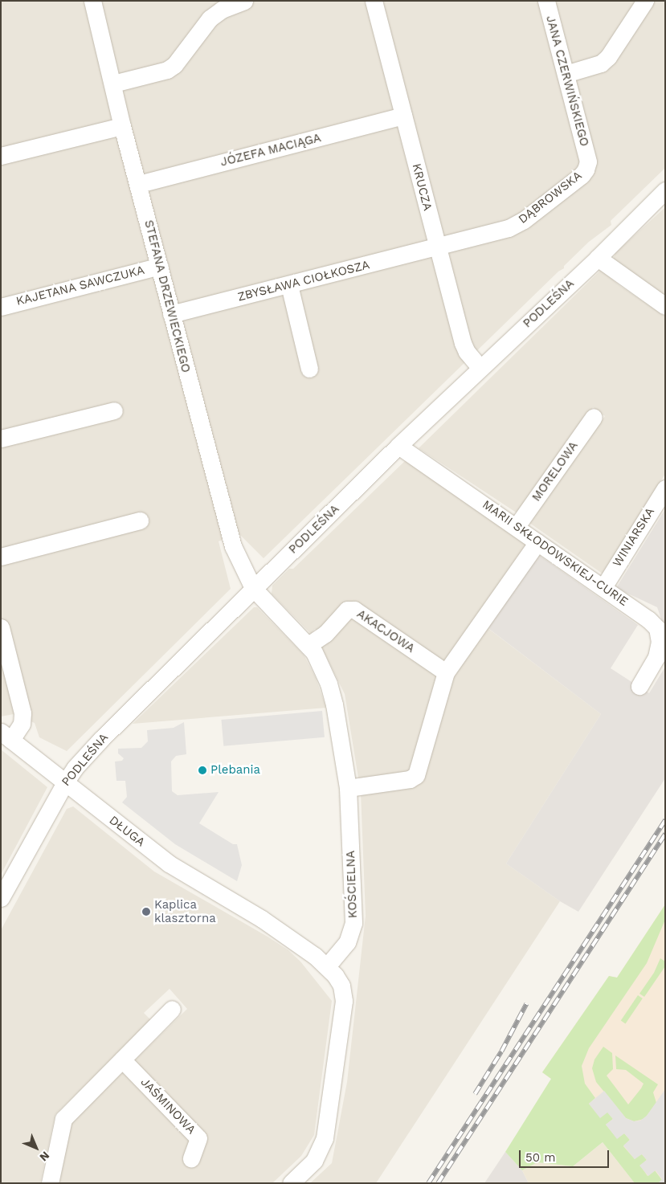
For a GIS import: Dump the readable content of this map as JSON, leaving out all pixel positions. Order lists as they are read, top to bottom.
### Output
{
  "streets": {
    "street": [
      "JANA CZERWIŃSKIEGO",
      "JÓZEFA MACIĄGA",
      "KRUCZA",
      "DĄBROWSKA",
      "ZBYSŁAWA CIOŁKOSZA",
      "KAJETANA SAWCZUKA",
      "STEFANA DRZEWIECKIEGO",
      "PODLEŚNA",
      "MORELOWA",
      "WINIARSKA",
      "MARII SKŁODOWSKIEJ-CURIE",
      "AKACJOWA",
      "DŁUGA",
      "KOŚCIELNA",
      "JAŚMINOWA"
    ]
  },
  "crossings": [
    ["JANA CZERWIŃSKIEGO", "DĄBROWSKA"],
    ["JÓZEFA MACIĄGA", "KRUCZA"],
    ["JÓZEFA MACIĄGA", "STEFANA DRZEWIECKIEGO"],
    ["KRUCZA", "DĄBROWSKA"],
    ["KRUCZA", "ZBYSŁAWA CIOŁKOSZA"],
    ["KRUCZA", "PODLEŚNA"],
    ["DĄBROWSKA", "ZBYSŁAWA CIOŁKOSZA"],
    ["ZBYSŁAWA CIOŁKOSZA", "STEFANA DRZEWIECKIEGO"],
    ["KAJETANA SAWCZUKA", "STEFANA DRZEWIECKIEGO"],
    ["STEFANA DRZEWIECKIEGO", "PODLEŚNA"],
    ["STEFANA DRZEWIECKIEGO", "KOŚCIELNA"],
    ["PODLEŚNA", "MARII SKŁODOWSKIEJ-CURIE"],
    ["PODLEŚNA", "DŁUGA"],
    ["PODLEŚNA", "KOŚCIELNA"],
    ["MORELOWA", "MARII SKŁODOWSKIEJ-CURIE"],
    ["WINIARSKA", "MARII SKŁODOWSKIEJ-CURIE"],
    ["AKACJOWA", "KOŚCIELNA"],
    ["DŁUGA", "KOŚCIELNA"]
  ],
  "places": ["Plebania", "Kaplica klasztorna"],
  "scale_bar": "50 m",
  "north": "bottom right"
}
